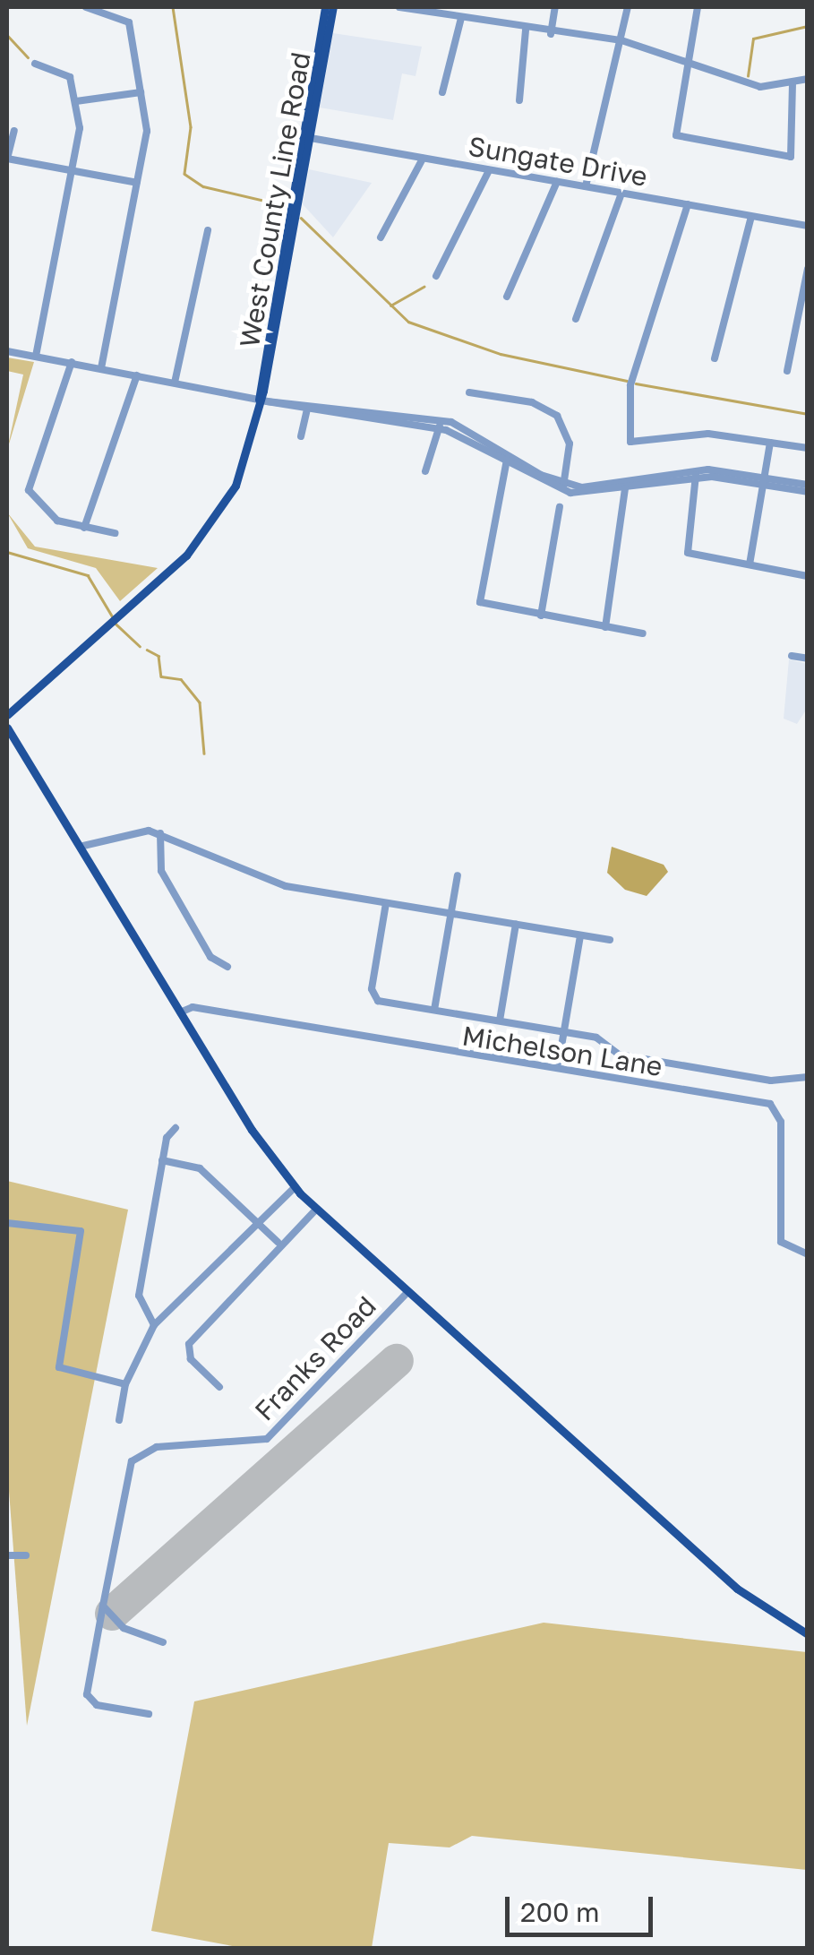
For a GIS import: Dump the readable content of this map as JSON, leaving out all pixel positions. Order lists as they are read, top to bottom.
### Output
{
  "streets": {
    "main road": ["West County Line Road"],
    "street": ["Sungate Drive", "Michelson Lane", "Franks Road"]
  },
  "crossings": [
    ["Sungate Drive", "West County Line Road"]
  ],
  "scale_bar": "200 m"
}
